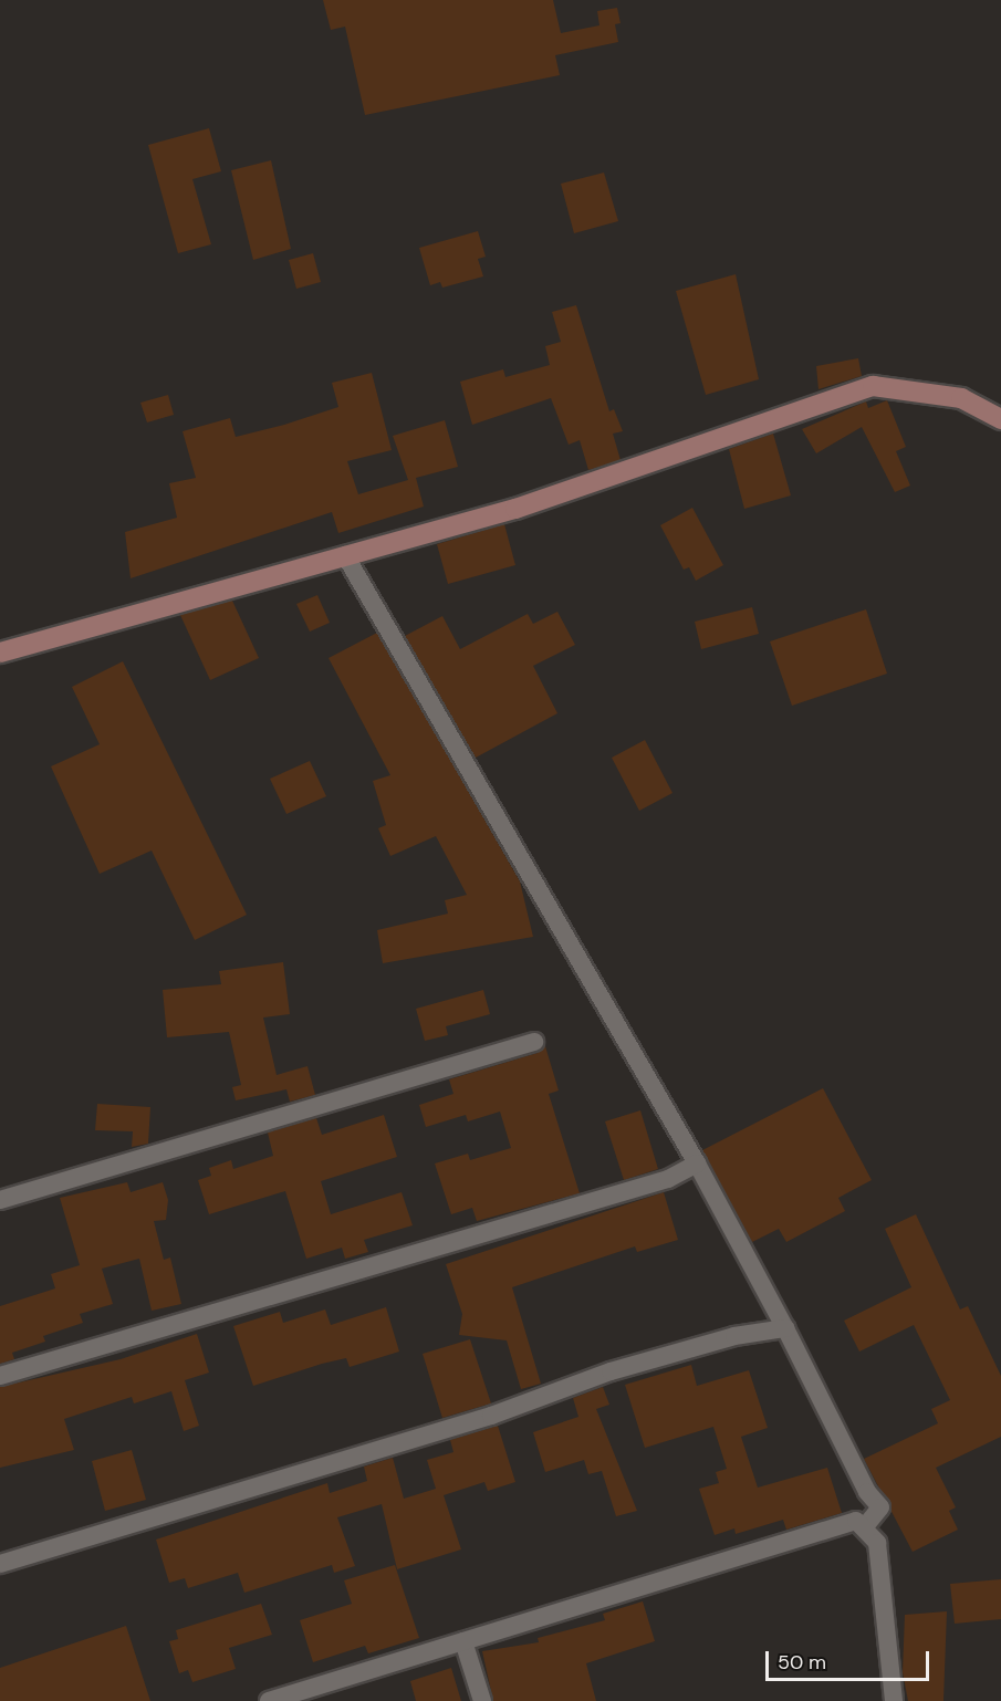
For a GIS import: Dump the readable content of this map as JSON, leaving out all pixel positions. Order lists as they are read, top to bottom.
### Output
{
  "scale_bar": "50 m"
}
